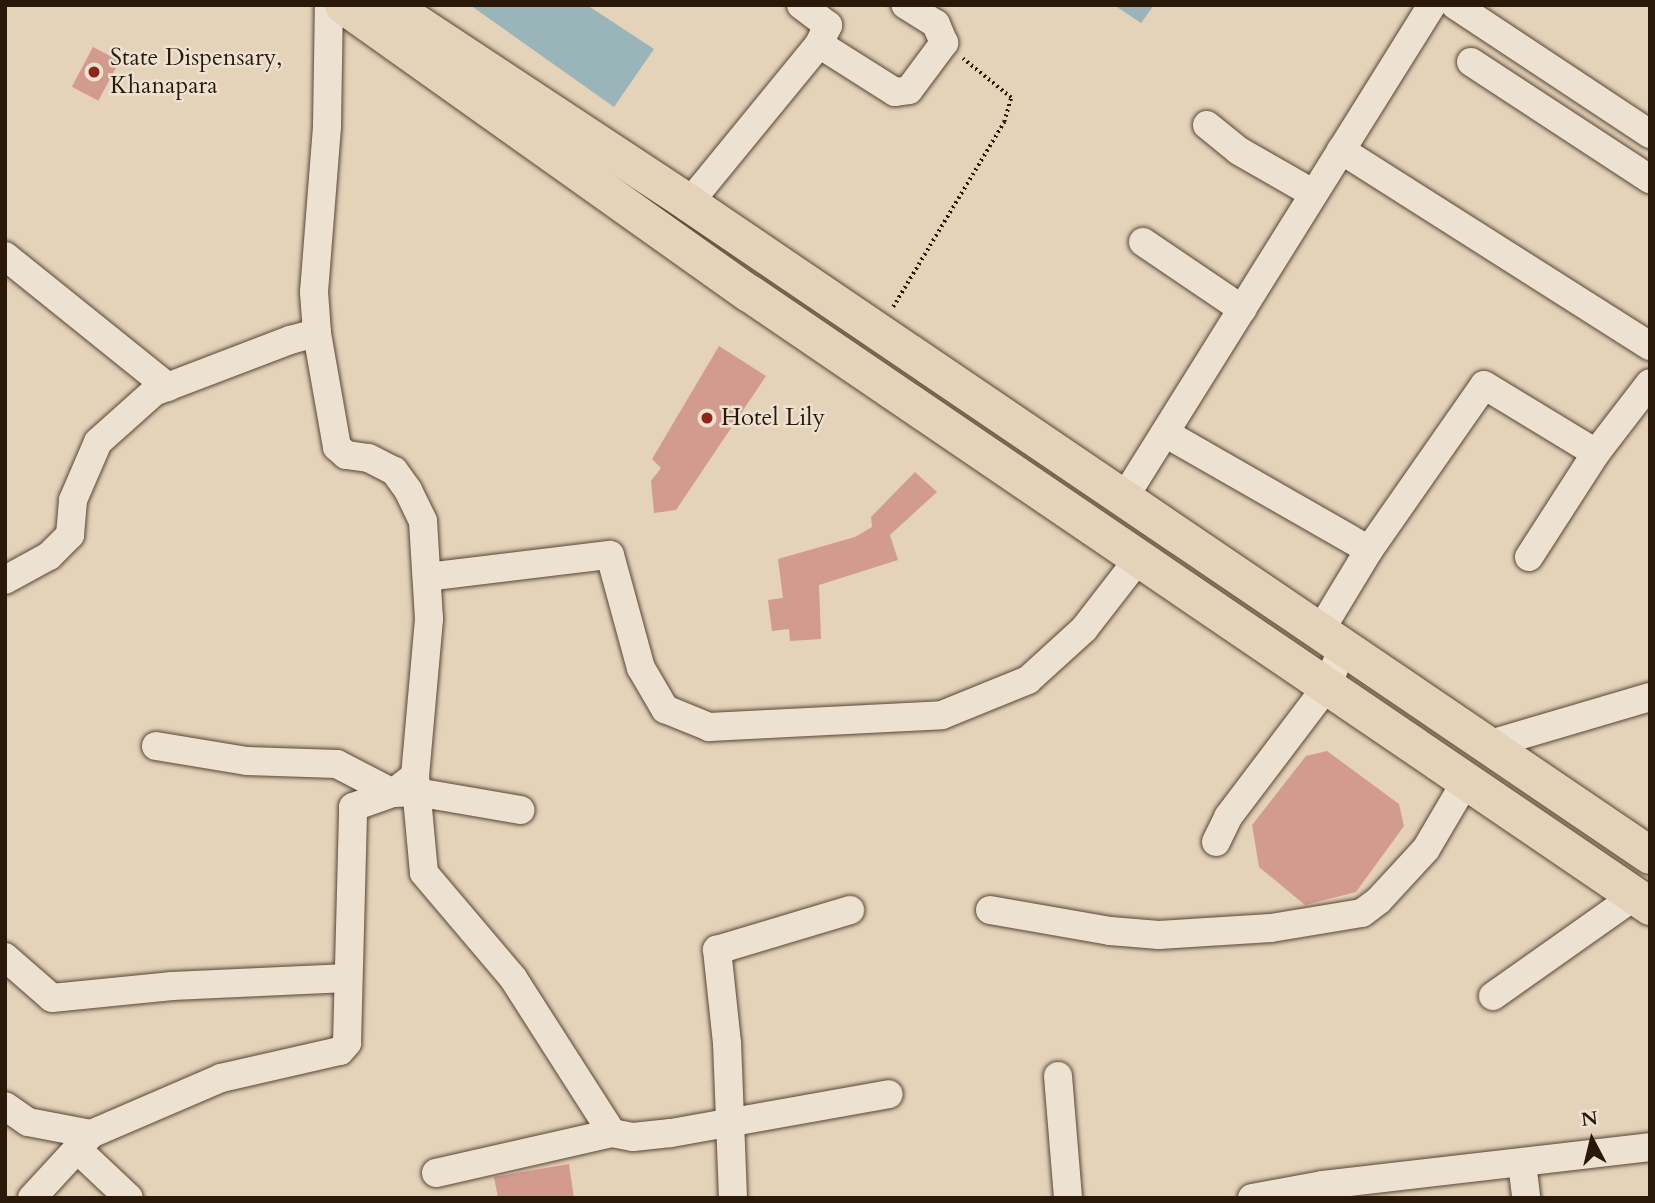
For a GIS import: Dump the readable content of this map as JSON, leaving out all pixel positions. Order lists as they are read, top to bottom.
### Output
{
  "places": ["State Dispensary, Khanapara", "Hotel Lily"],
  "north": "top"
}
